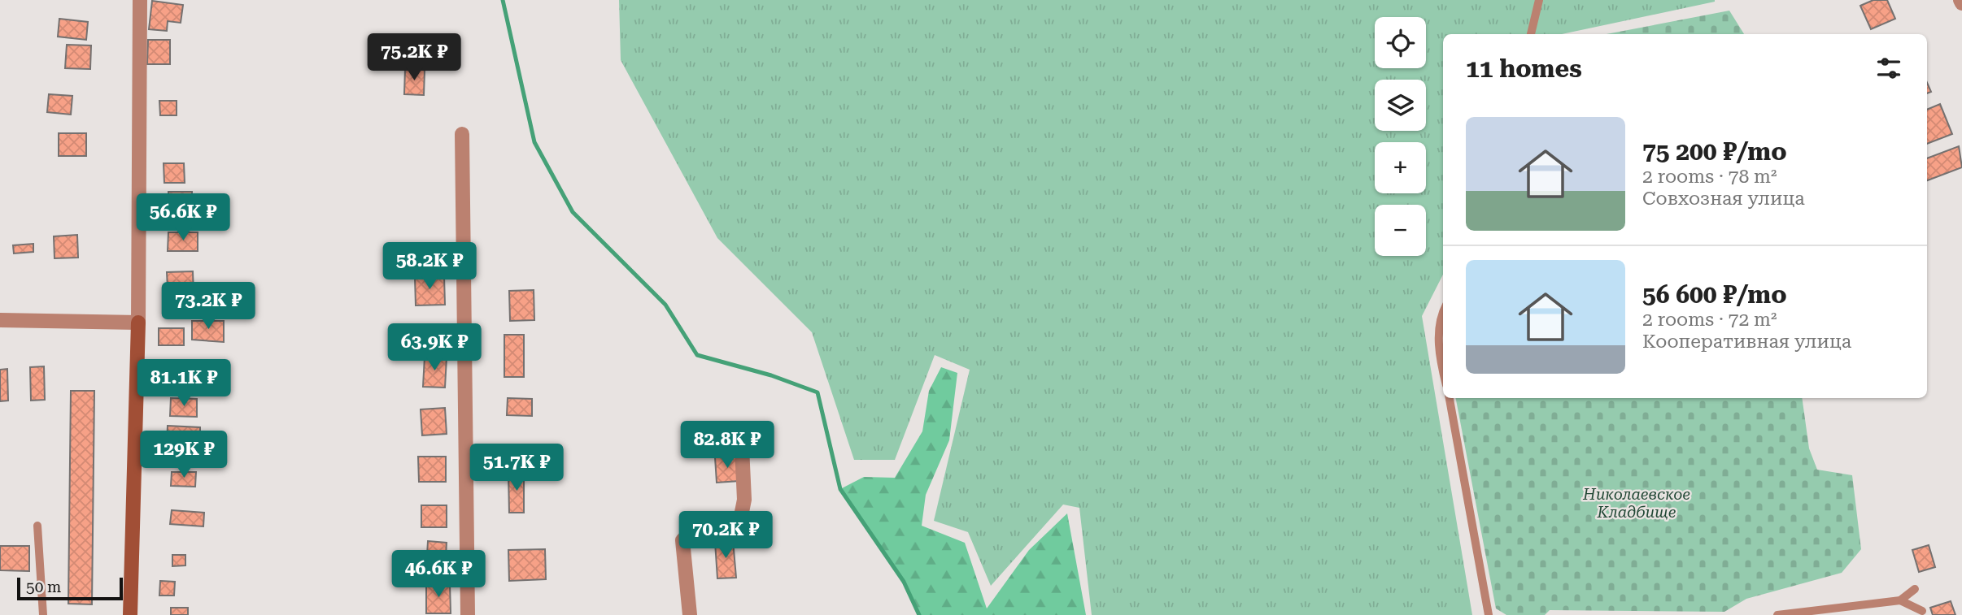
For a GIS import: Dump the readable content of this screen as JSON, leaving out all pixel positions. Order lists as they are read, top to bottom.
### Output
{
  "parks": ["Николаевское Кладбище"],
  "scale_bar": "50 m",
  "page": {
    "map_buttons": ["+", "−"],
    "price": [
      "75.2K ₽",
      "56.6K ₽",
      "58.2K ₽",
      "73.2K ₽",
      "63.9K ₽",
      "81.1K ₽",
      "82.8K ₽",
      "129K ₽",
      "51.7K ₽",
      "70.2K ₽",
      "46.6K ₽"
    ],
    "heading": "11 homes",
    "list": [
      {
        "name": "75 200 ₽/mo",
        "note": "2 rooms · 78 m² · Совхозная улица"
      },
      {
        "name": "56 600 ₽/mo",
        "note": "2 rooms · 72 m² · Кооперативная улица"
      }
    ],
    "scale": "50 m"
  }
}
